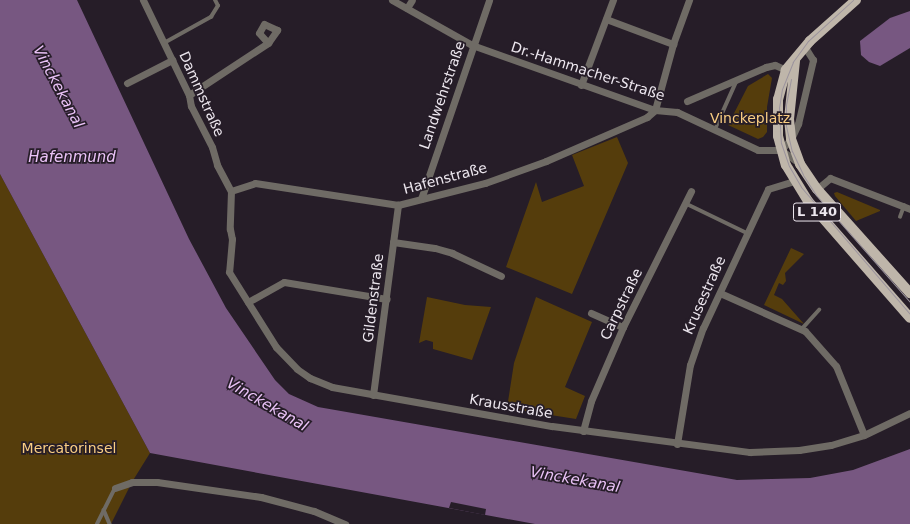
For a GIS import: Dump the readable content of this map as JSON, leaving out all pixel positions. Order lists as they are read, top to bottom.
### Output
{
  "streets": {
    "main road": ["L 140"],
    "street": [
      "Dr.-Hammacher-Straße",
      "Dammstraße",
      "Landwehrstraße",
      "Hafenstraße",
      "Krusestraße",
      "Gildenstraße",
      "Carpstraße",
      "Krausstraße"
    ]
  },
  "crossings": [
    ["Dr.-Hammacher-Straße", "Landwehrstraße"],
    ["Dr.-Hammacher-Straße", "Hafenstraße"],
    ["Dr.-Hammacher-Straße", "L 140"],
    ["Dammstraße", "Hafenstraße"],
    ["Dammstraße", "Krausstraße"],
    ["Landwehrstraße", "Hafenstraße"],
    ["Hafenstraße", "Gildenstraße"],
    ["L 140", "Krusestraße"],
    ["Krusestraße", "Krausstraße"],
    ["Gildenstraße", "Krausstraße"],
    ["Carpstraße", "Krausstraße"]
  ],
  "water": ["Vinckekanal", "Hafenmund"],
  "parks": ["Vinckeplatz", "Mercatorinsel"]
}
